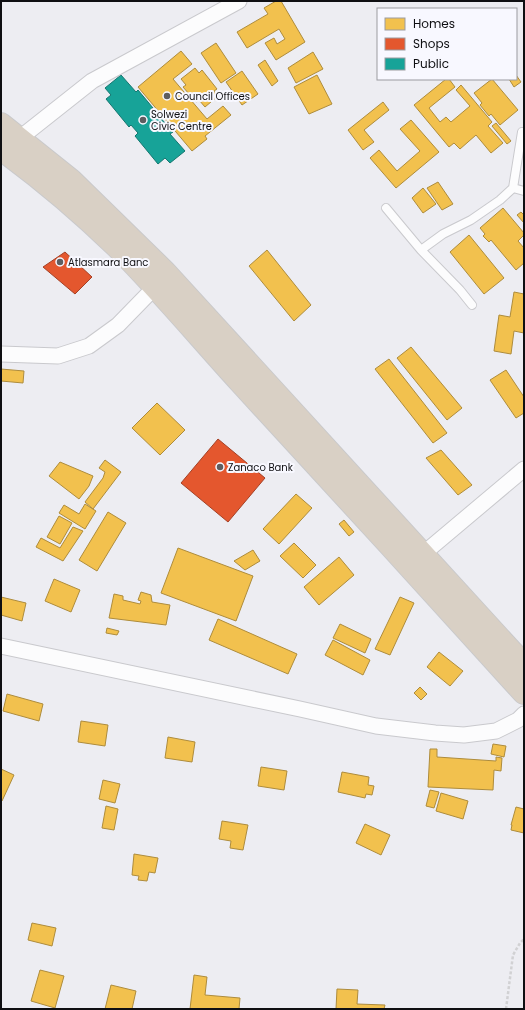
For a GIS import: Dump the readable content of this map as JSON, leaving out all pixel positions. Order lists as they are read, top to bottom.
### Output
{
  "places": [
    "Council Offices",
    "Solwezi Civic Centre",
    "Atlasmara Banc",
    "Zanaco Bank"
  ],
  "legend": ["Homes", "Shops", "Public"]
}
